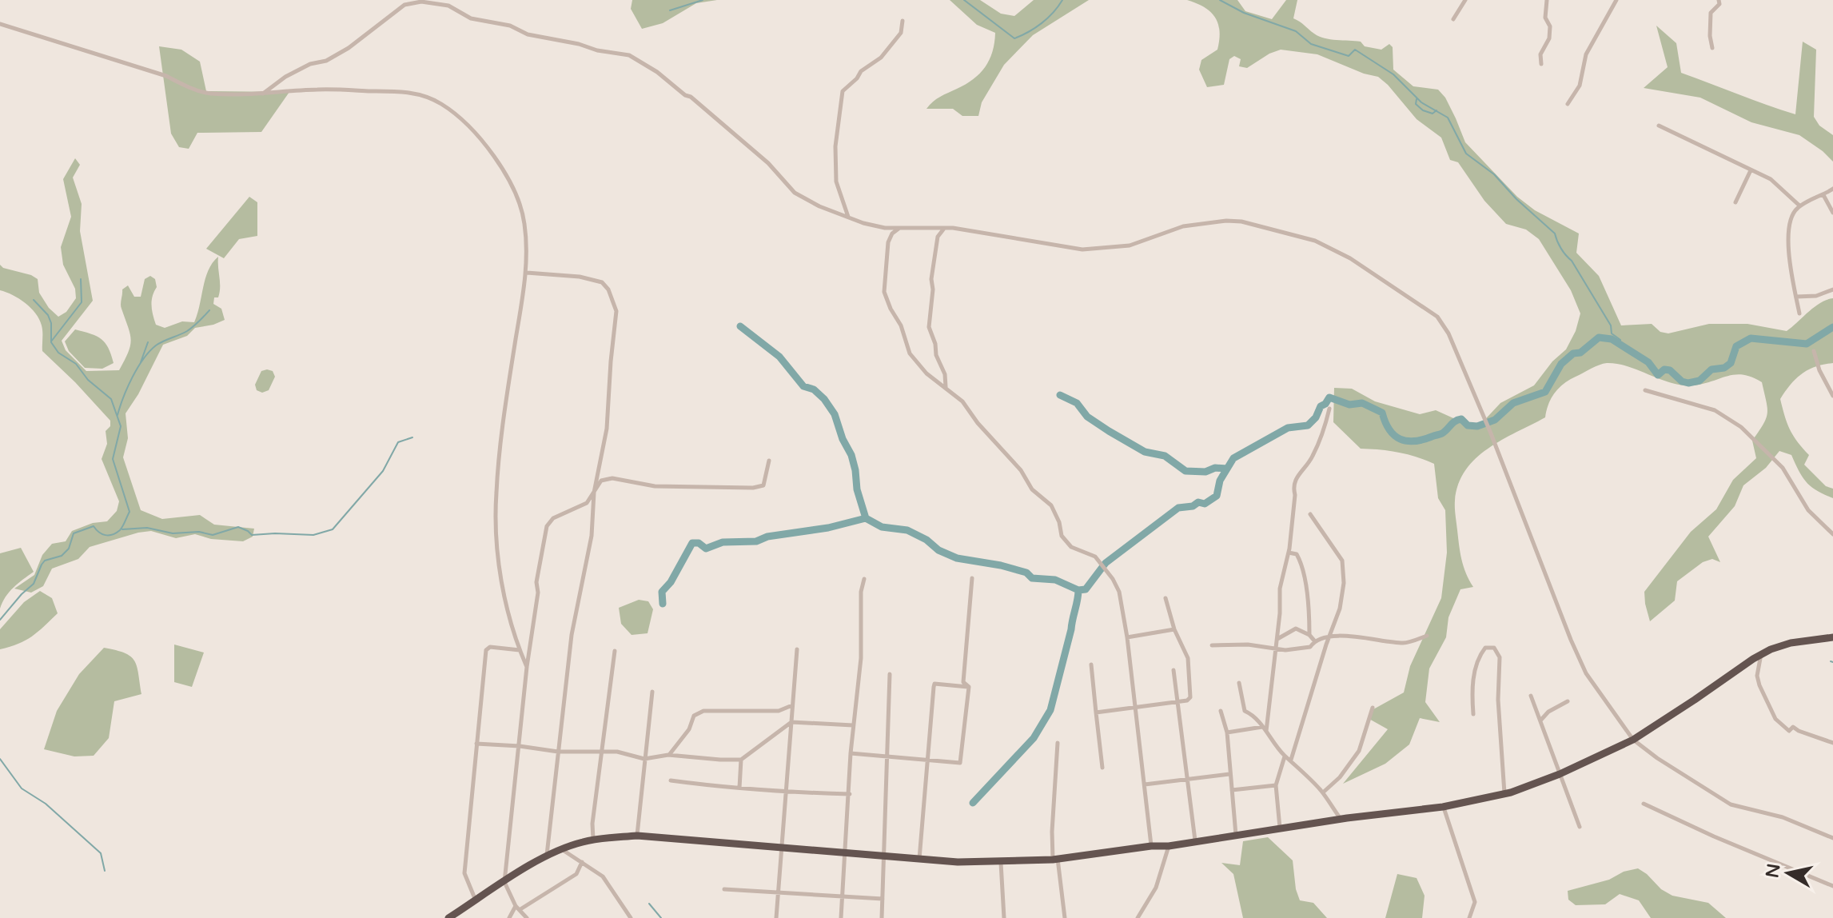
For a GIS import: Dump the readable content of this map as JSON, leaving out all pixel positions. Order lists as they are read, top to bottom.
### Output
{
  "north": "left"
}
